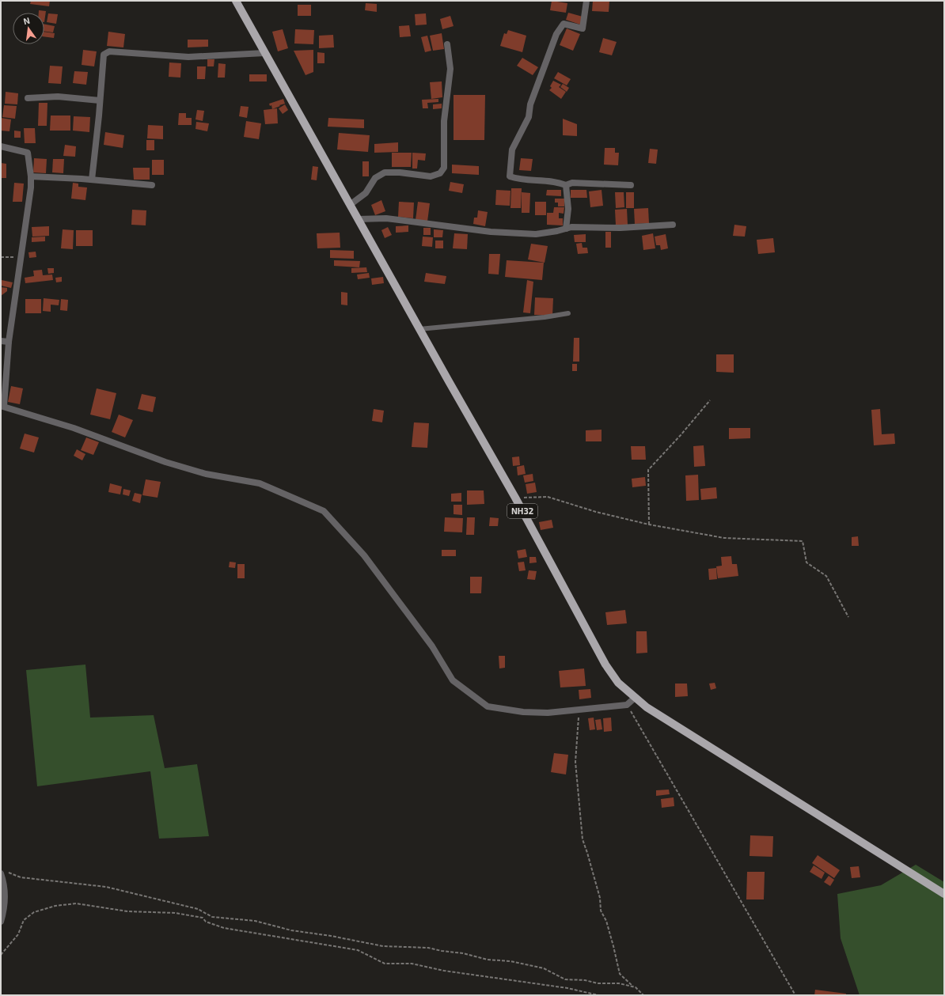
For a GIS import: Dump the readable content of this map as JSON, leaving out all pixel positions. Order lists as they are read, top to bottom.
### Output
{
  "streets": {
    "main road": ["NH32"]
  },
  "north": "top"
}
